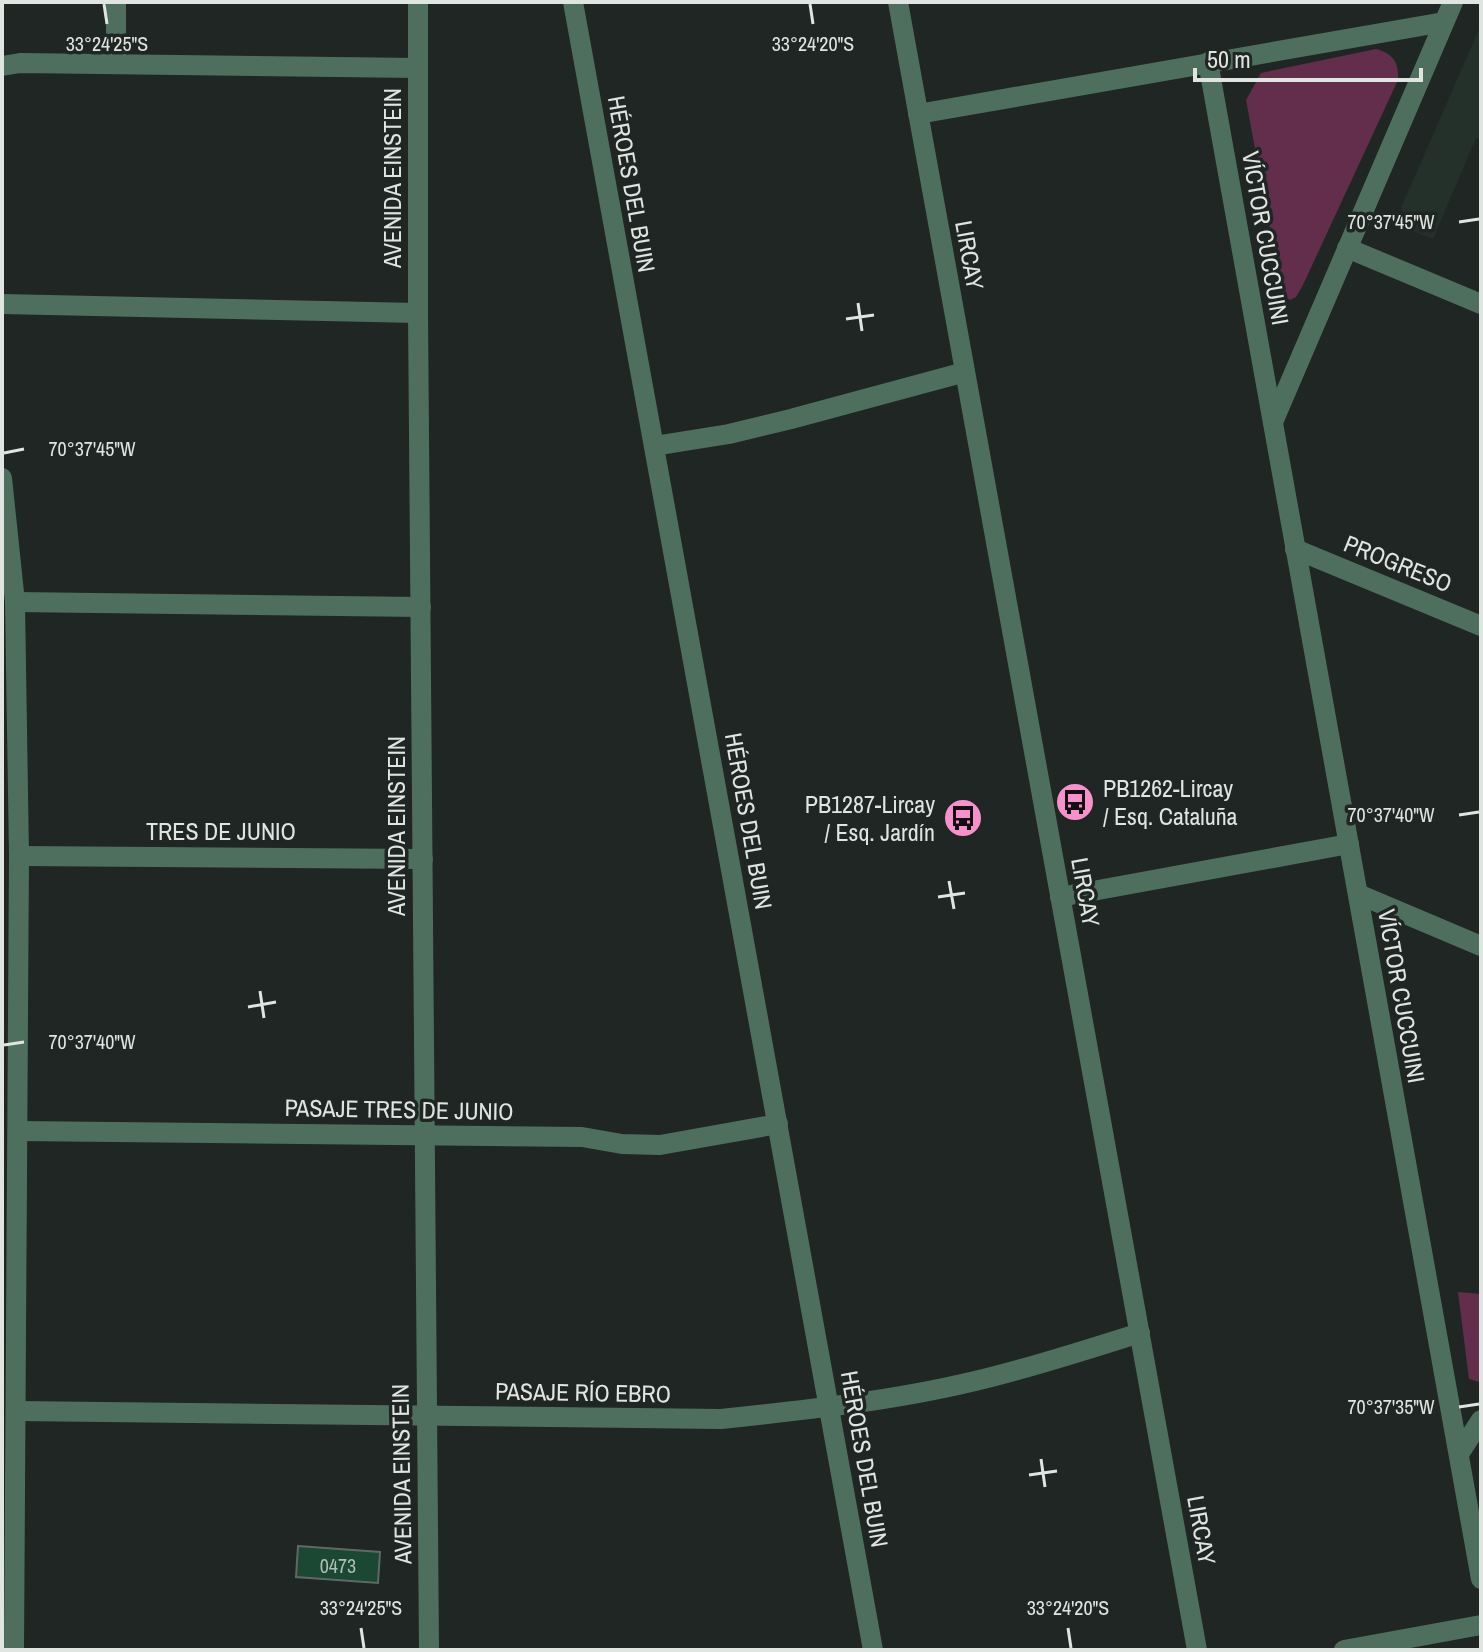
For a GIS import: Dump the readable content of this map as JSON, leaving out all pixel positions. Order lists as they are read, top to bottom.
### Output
{
  "streets": {
    "street": [
      "AVENIDA EINSTEIN",
      "HÉROES DEL BUIN",
      "VÍCTOR CUCCUINI",
      "LIRCAY",
      "PROGRESO",
      "TRES DE JUNIO",
      "PASAJE TRES DE JUNIO",
      "PASAJE RÍO EBRO"
    ]
  },
  "crossings": [
    ["AVENIDA EINSTEIN", "TRES DE JUNIO"],
    ["AVENIDA EINSTEIN", "PASAJE TRES DE JUNIO"],
    ["AVENIDA EINSTEIN", "PASAJE RÍO EBRO"],
    ["HÉROES DEL BUIN", "PASAJE TRES DE JUNIO"],
    ["HÉROES DEL BUIN", "PASAJE RÍO EBRO"],
    ["VÍCTOR CUCCUINI", "PROGRESO"],
    ["LIRCAY", "PASAJE RÍO EBRO"]
  ],
  "places": {
    "bus stop": ["PB1262-Lircay / Esq. Cataluña", "PB1287-Lircay / Esq. Jardín"]
  },
  "house_numbers": ["0473"],
  "scale_bar": "50 m",
  "coordinates": [
    "33°24'25\"S",
    "33°24'20\"S",
    "70°37'45\"W",
    "70°37'40\"W",
    "70°37'35\"W"
  ]
}
